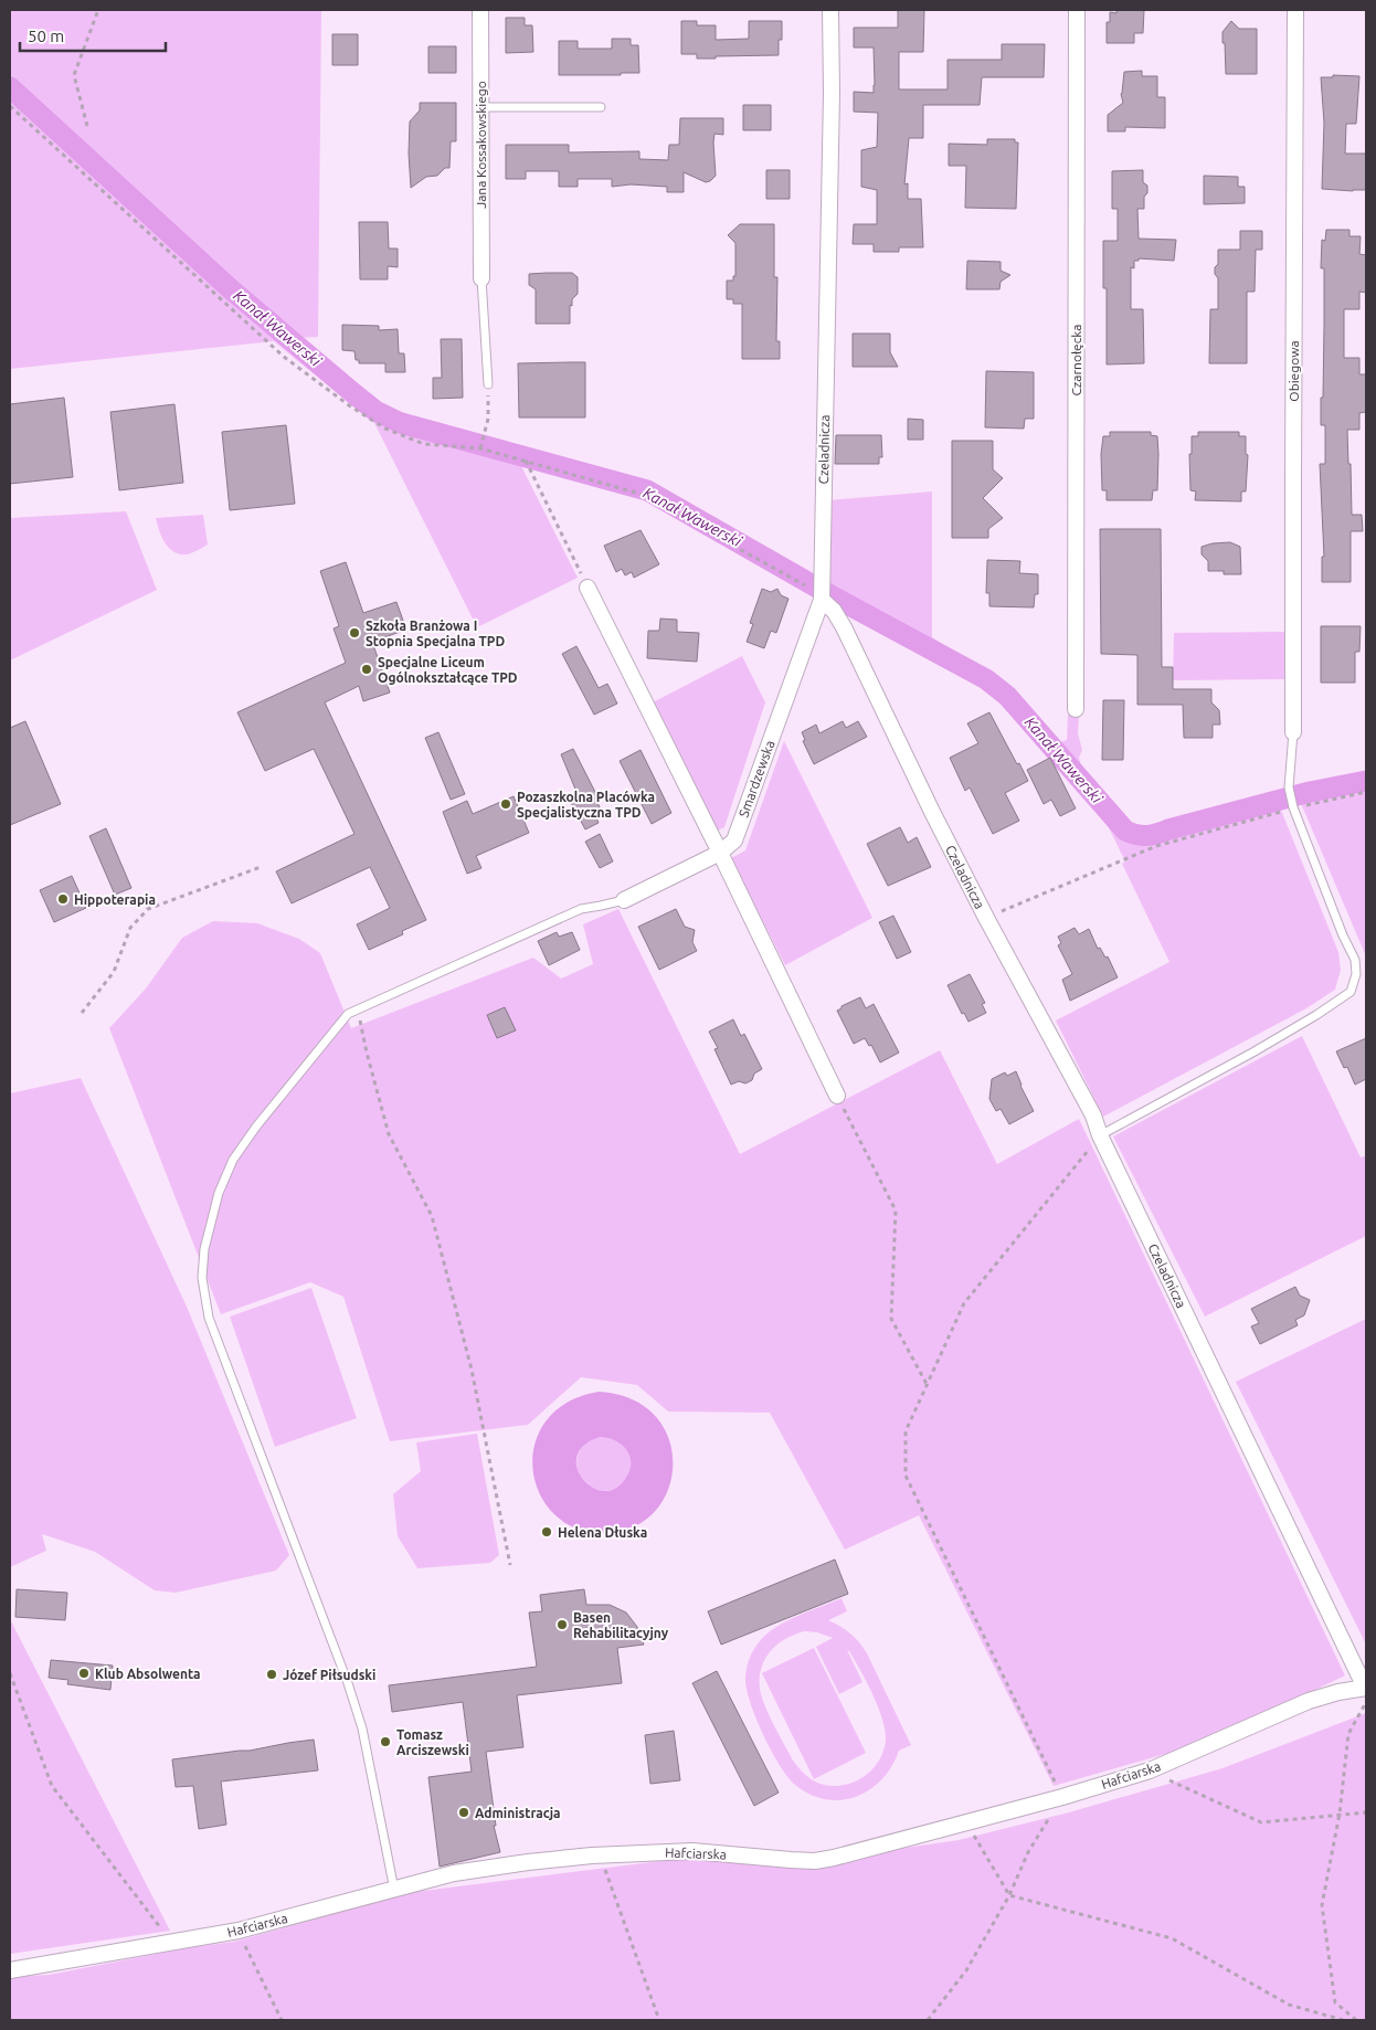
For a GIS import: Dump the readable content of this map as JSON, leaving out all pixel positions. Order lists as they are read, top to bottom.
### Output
{
  "streets": {
    "street": [
      "Jana Kossakowskiego",
      "Czarnołęcka",
      "Obiegowa",
      "Czeladnicza",
      "Smardzewska",
      "Hafciarska"
    ]
  },
  "crossings": [
    ["Czeladnicza", "Smardzewska"],
    ["Czeladnicza", "Hafciarska"]
  ],
  "water": ["Kanał Wawerski"],
  "places": [
    "Szkoła Branżowa I Stopnia Specjalna TPD",
    "Specjalne Liceum Ogólnokształcące TPD",
    "Pozaszkolna Placówka Specjalistyczna TPD",
    "Hippoterapia",
    "Helena Dłuska",
    "Basen Rehabilitacyjny",
    "Klub Absolwenta",
    "Józef Piłsudski",
    "Tomasz Arciszewski",
    "Administracja"
  ],
  "scale_bar": "50 m"
}
